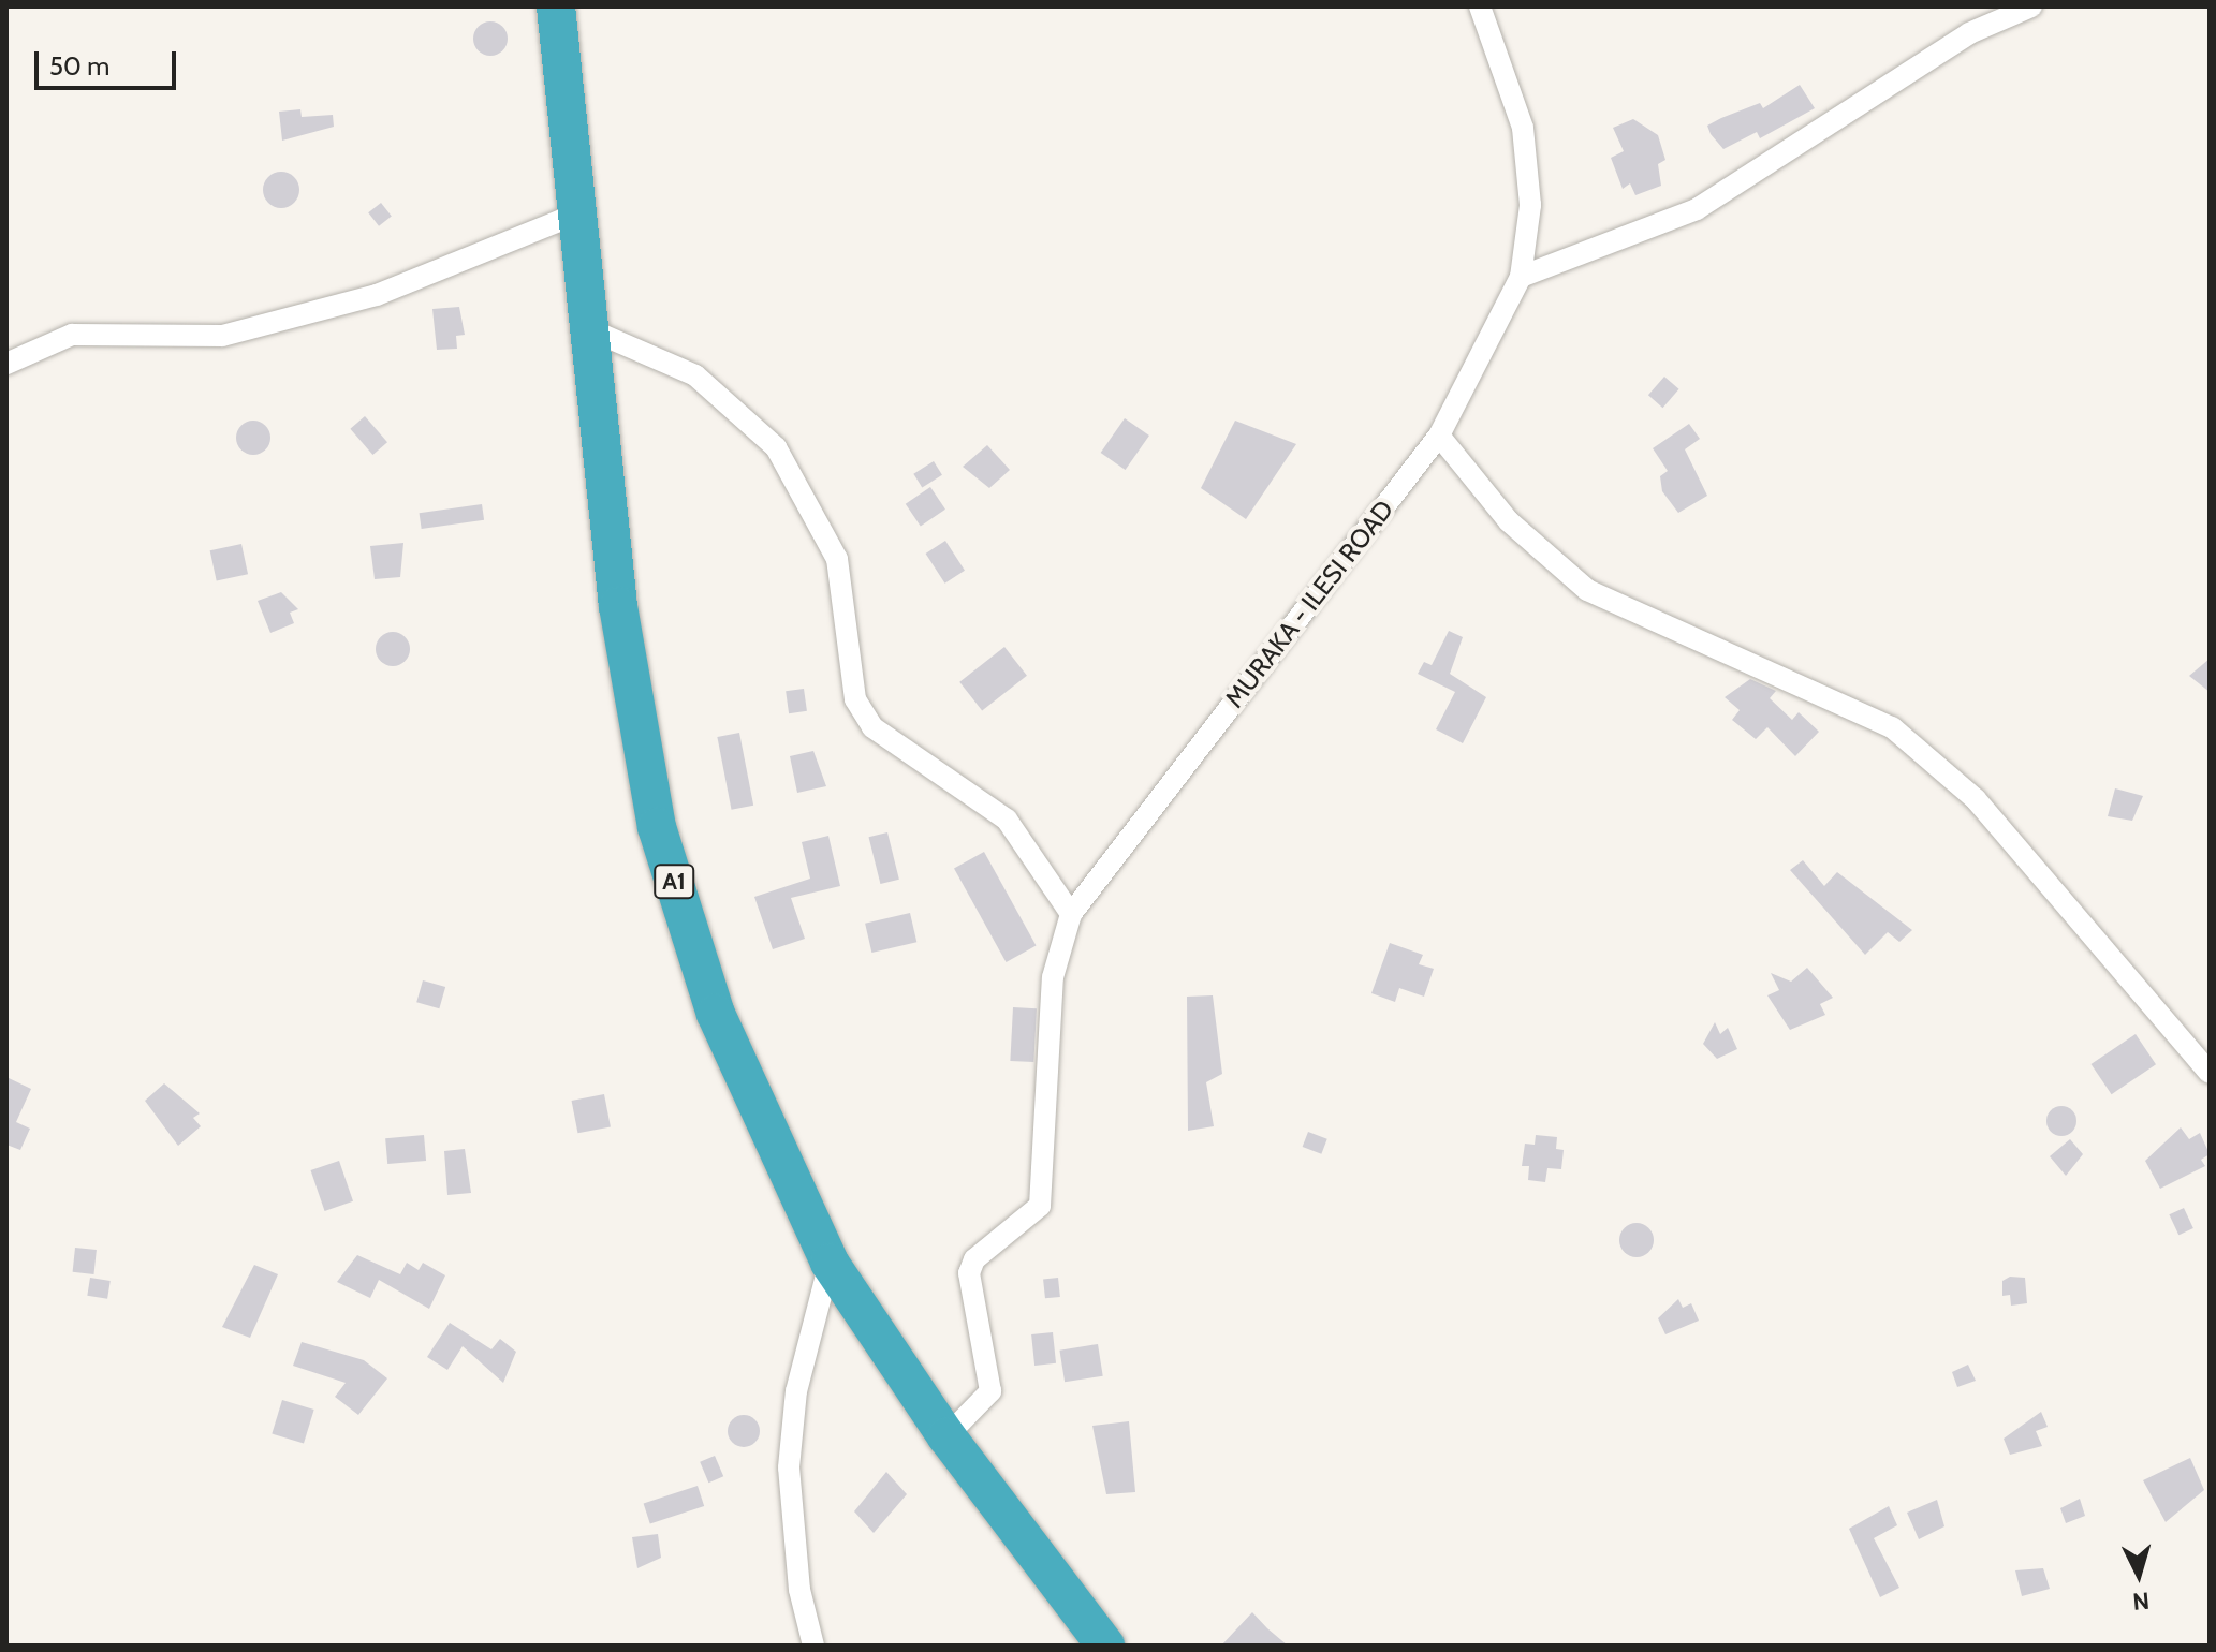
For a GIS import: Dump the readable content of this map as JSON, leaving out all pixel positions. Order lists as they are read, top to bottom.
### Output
{
  "streets": {
    "highway": ["A1"],
    "street": ["MURAKA - ILESI ROAD"]
  },
  "crossings": [
    ["MURAKA - ILESI ROAD", "A1"]
  ],
  "scale_bar": "50 m",
  "north": "bottom"
}
